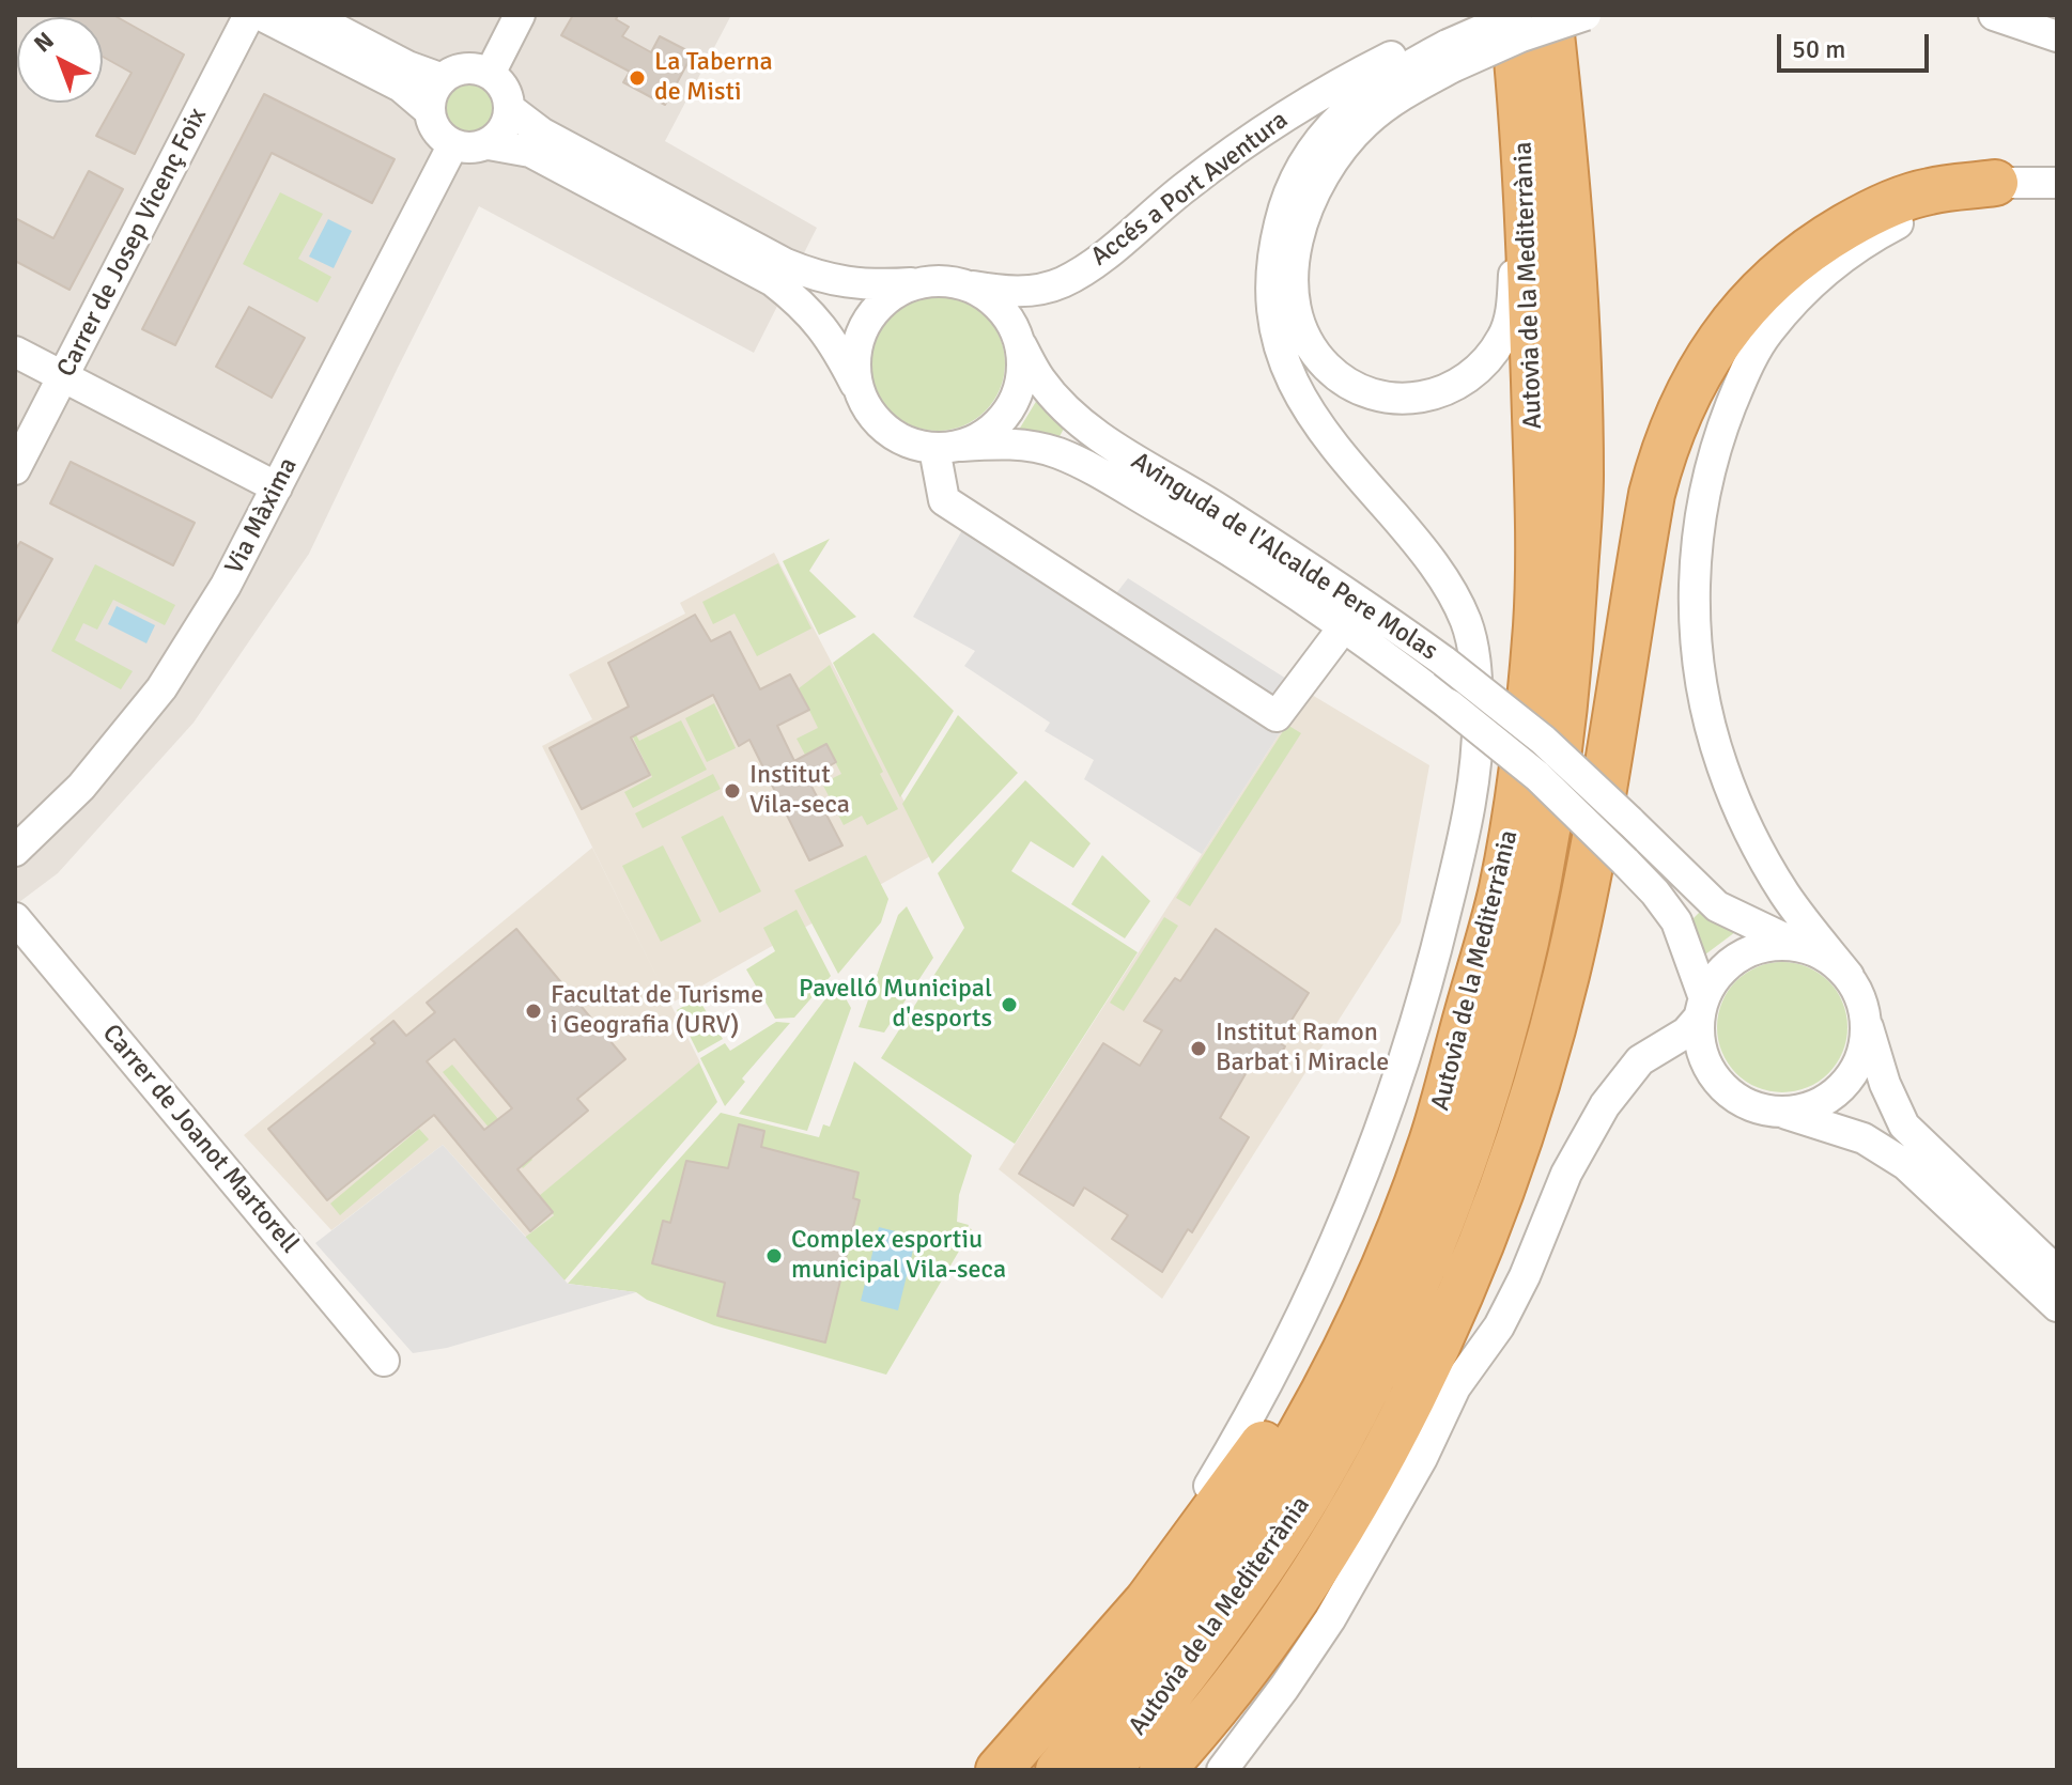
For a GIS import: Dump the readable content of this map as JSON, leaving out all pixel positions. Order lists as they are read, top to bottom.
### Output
{
  "streets": {
    "highway": ["Autovia de la Mediterrània"],
    "street": [
      "Accés a Port Aventura",
      "Carrer de Josep Vicenç Foix",
      "Via Màxima",
      "Avinguda de l'Alcalde Pere Molas",
      "Carrer de Joanot Martorell"
    ]
  },
  "crossings": [
    ["Accés a Port Aventura", "Avinguda de l'Alcalde Pere Molas"]
  ],
  "places": [
    "La Taberna de Misti",
    "Institut Vila-seca",
    "Pavelló Municipal d'esports",
    "Facultat de Turisme i Geografia (URV)",
    "Institut Ramon Barbat i Miracle",
    "Complex esportiu municipal Vila-seca"
  ],
  "scale_bar": "50 m",
  "north": "top left"
}
